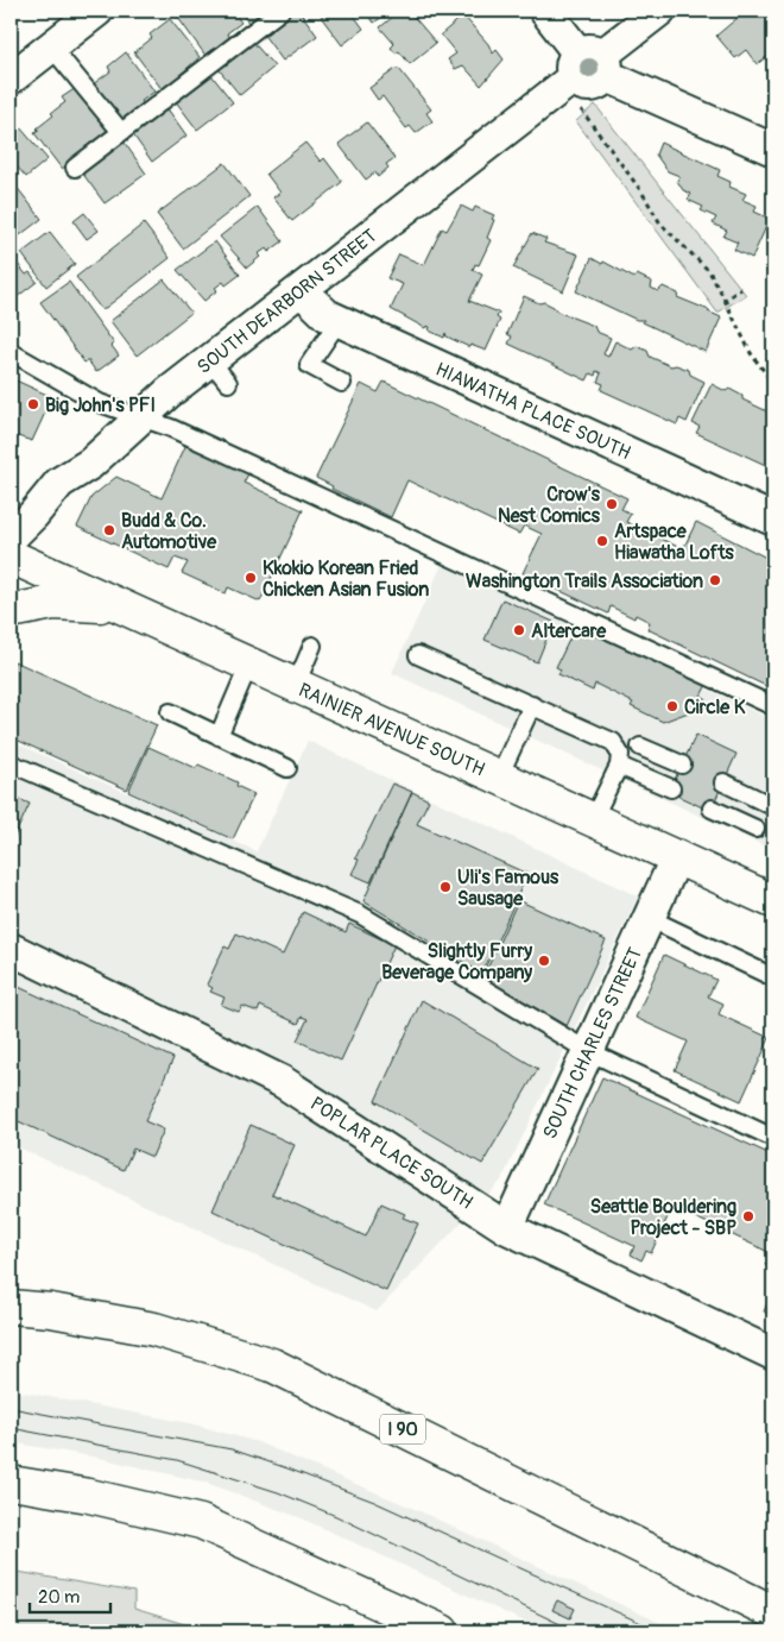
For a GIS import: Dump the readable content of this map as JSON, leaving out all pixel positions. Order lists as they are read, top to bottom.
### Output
{
  "streets": {
    "main road": ["RAINIER AVENUE SOUTH", "I 90"],
    "street": [
      "SOUTH DEARBORN STREET",
      "HIAWATHA PLACE SOUTH",
      "SOUTH CHARLES STREET",
      "POPLAR PLACE SOUTH"
    ]
  },
  "crossings": [
    ["SOUTH DEARBORN STREET", "HIAWATHA PLACE SOUTH"],
    ["RAINIER AVENUE SOUTH", "SOUTH CHARLES STREET"],
    ["SOUTH CHARLES STREET", "POPLAR PLACE SOUTH"]
  ],
  "places": [
    "Big John's PFI",
    "Crow's Nest Comics",
    "Budd & Co. Automotive",
    "Artspace Hiawatha Lofts",
    "Kkokio Korean Fried Chicken Asian Fusion",
    "Washington Trails Association",
    "Altercare",
    "Circle K",
    "Uli's Famous Sausage",
    "Slightly Furry Beverage Company",
    "Seattle Bouldering Project - SBP"
  ],
  "scale_bar": "20 m"
}
